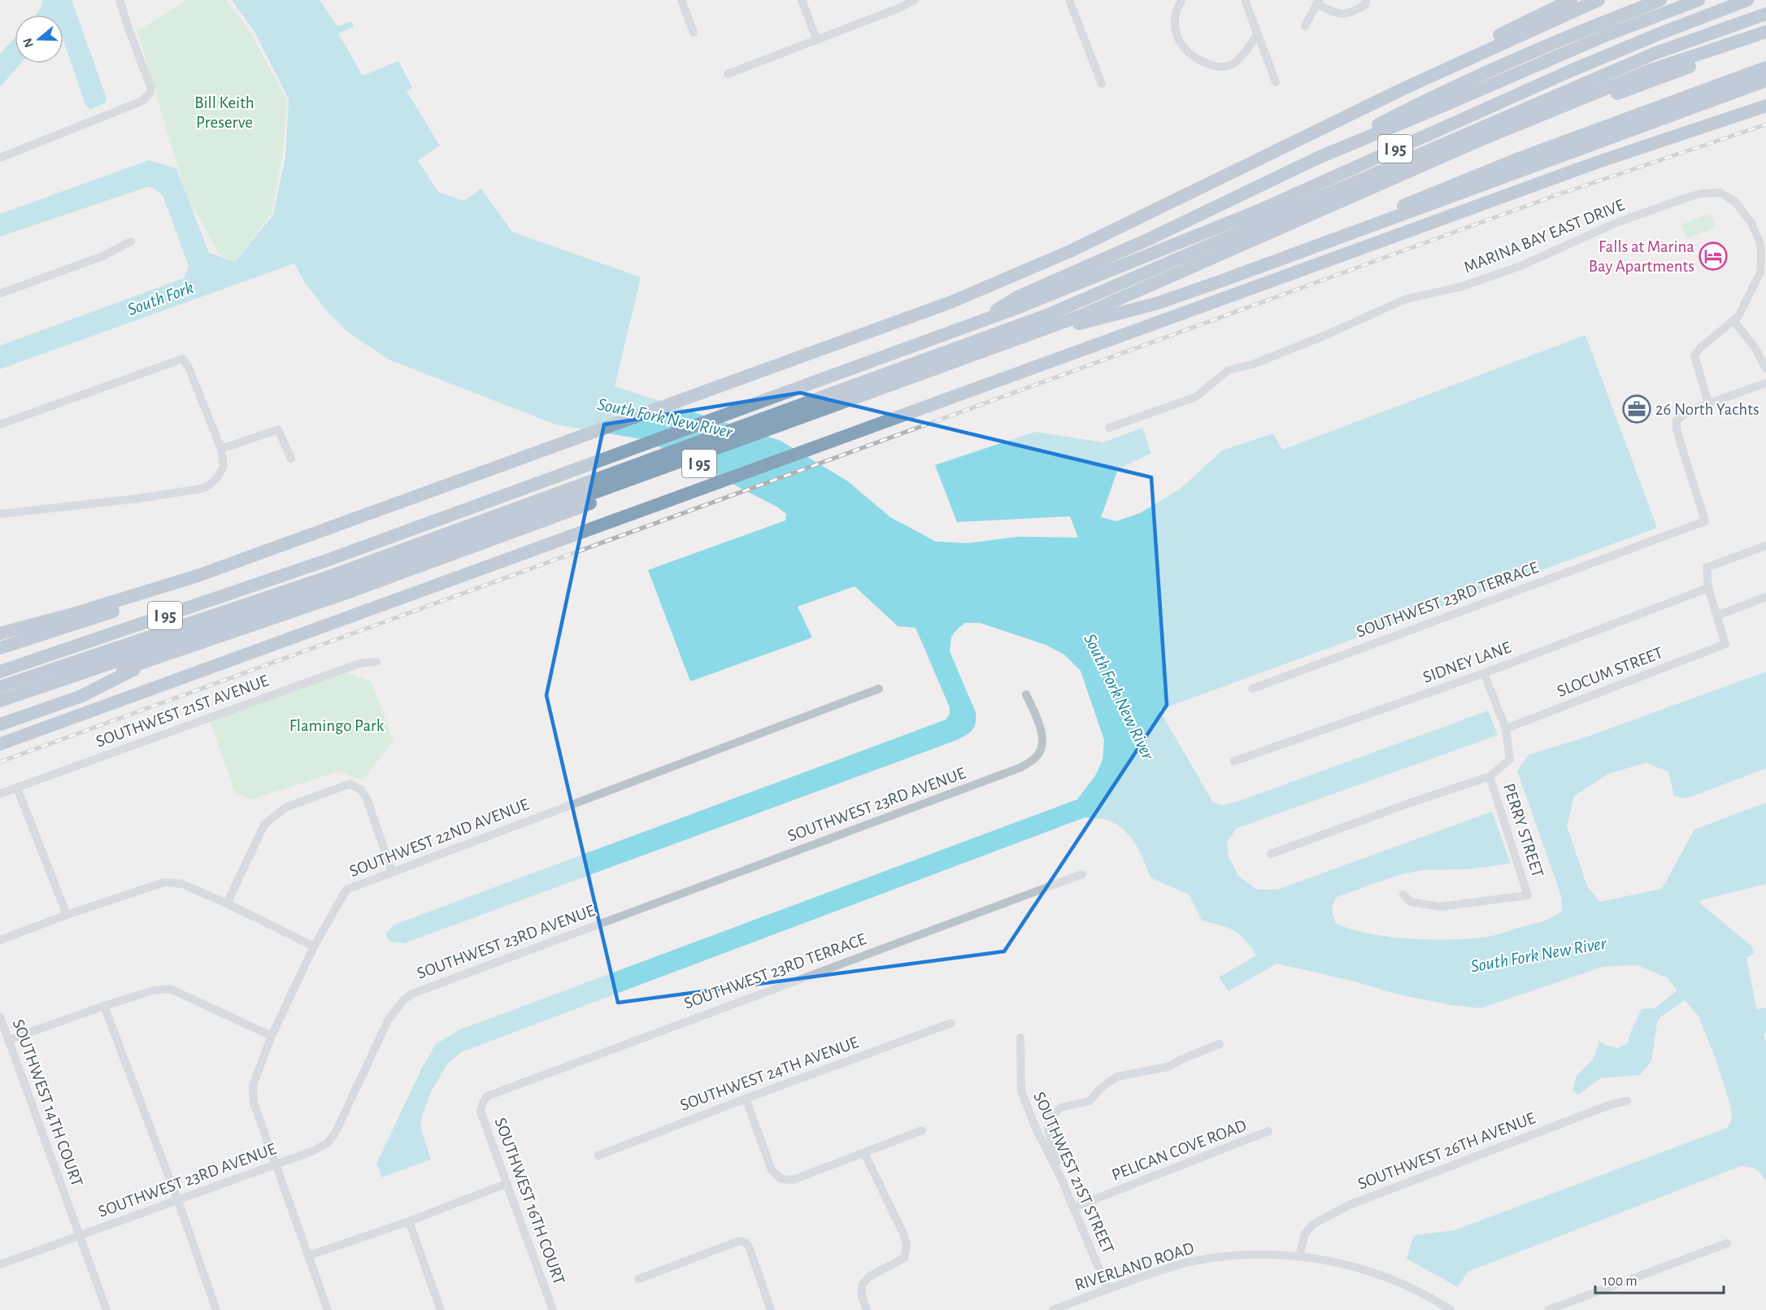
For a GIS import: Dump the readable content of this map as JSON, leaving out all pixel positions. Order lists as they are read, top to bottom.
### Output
{
  "streets": {
    "highway": ["I 95"],
    "street": [
      "MARINA BAY EAST DRIVE",
      "SOUTHWEST 23RD TERRACE",
      "SIDNEY LANE",
      "SLOCUM STREET",
      "SOUTHWEST 21ST AVENUE",
      "SOUTHWEST 23RD AVENUE",
      "PERRY STREET",
      "SOUTHWEST 22ND AVENUE",
      "SOUTHWEST 24TH AVENUE",
      "SOUTHWEST 14TH COURT",
      "PELICAN COVE ROAD",
      "SOUTHWEST 26TH AVENUE",
      "SOUTHWEST 21ST STREET",
      "SOUTHWEST 16TH COURT",
      "RIVERLAND ROAD"
    ]
  },
  "crossings": [
    ["MARINA BAY EAST DRIVE", "SOUTHWEST 23RD TERRACE"],
    ["SOUTHWEST 23RD TERRACE", "SOUTHWEST 16TH COURT"],
    ["SIDNEY LANE", "PERRY STREET"],
    ["SLOCUM STREET", "PERRY STREET"],
    ["SOUTHWEST 23RD AVENUE", "SOUTHWEST 22ND AVENUE"],
    ["SOUTHWEST 23RD AVENUE", "SOUTHWEST 14TH COURT"],
    ["PELICAN COVE ROAD", "SOUTHWEST 21ST STREET"],
    ["SOUTHWEST 26TH AVENUE", "RIVERLAND ROAD"],
    ["SOUTHWEST 21ST STREET", "RIVERLAND ROAD"]
  ],
  "water": ["South Fork", "South Fork New River"],
  "parks": ["Bill Keith Preserve", "Flamingo Park"],
  "places": {
    "hotel": ["Falls at Marina Bay Apartments"],
    "office": ["26 North Yachts"]
  },
  "scale_bar": "100 m",
  "north": "left"
}
